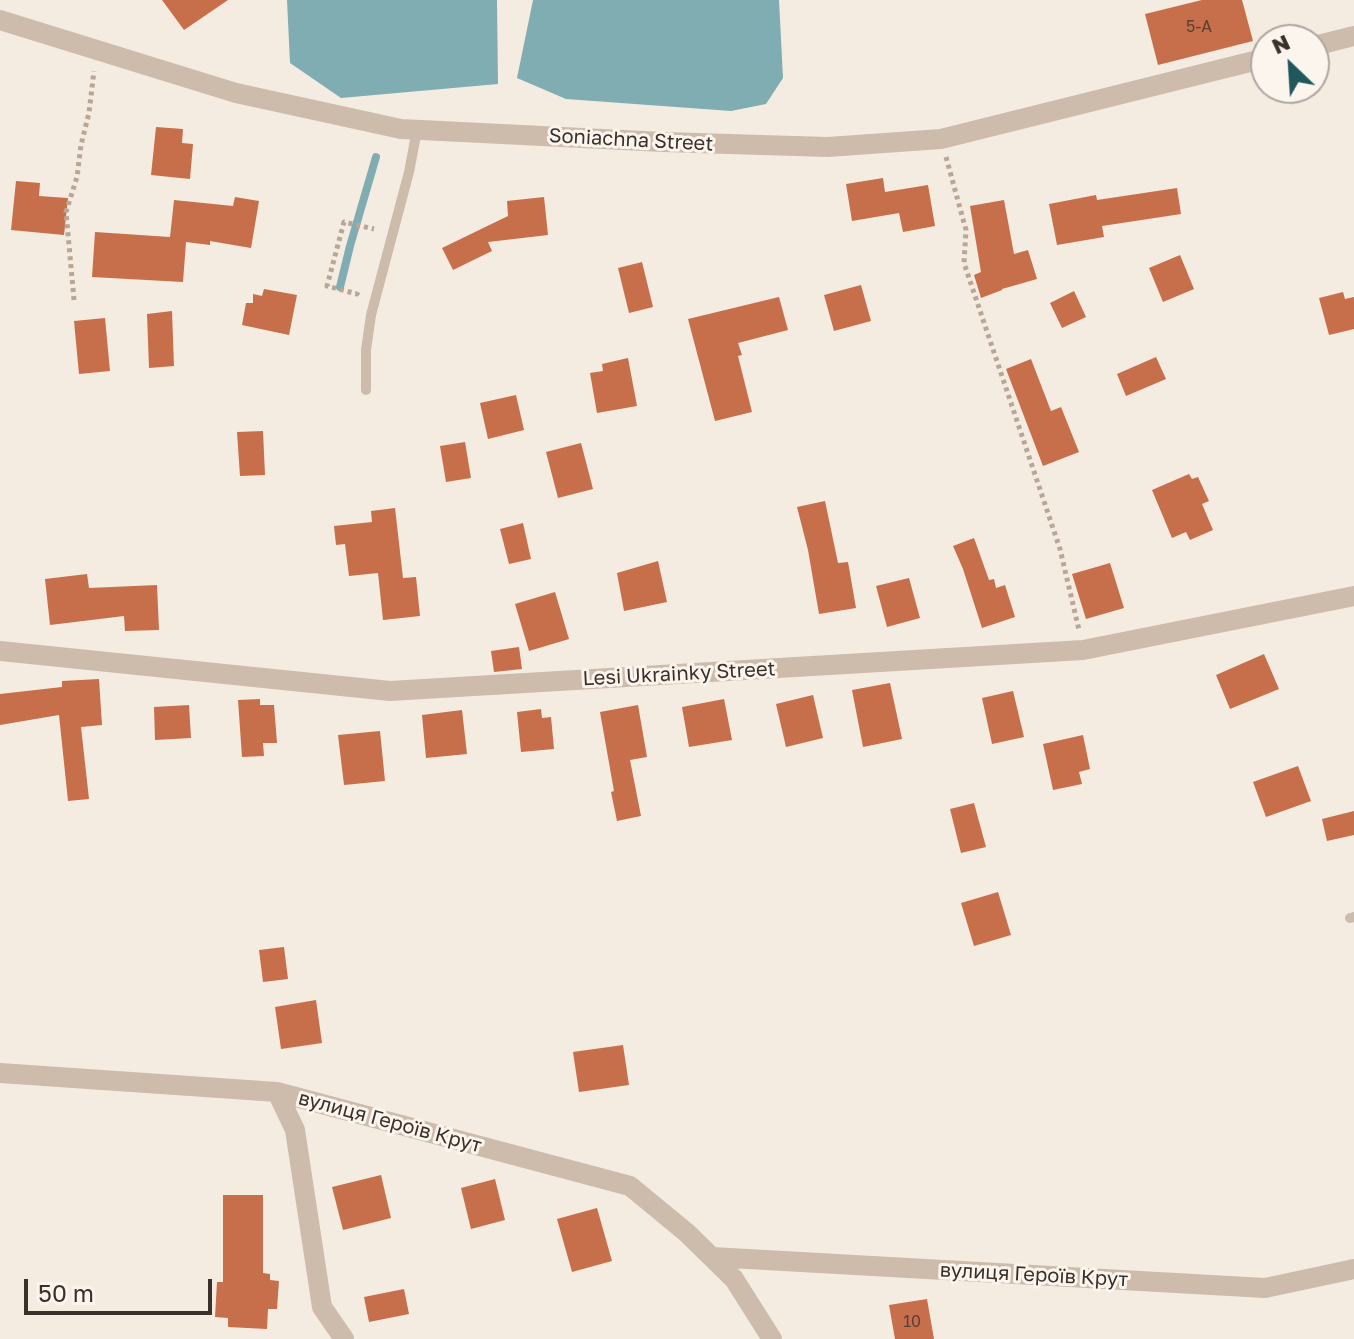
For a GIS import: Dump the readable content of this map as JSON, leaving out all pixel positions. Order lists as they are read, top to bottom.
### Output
{
  "streets": {
    "street": ["Soniachna Street", "Lesi Ukrainky Street", "вулиця Героїв Крут"]
  },
  "house_numbers": ["5-А", "10"],
  "scale_bar": "50 m",
  "north": "top left"
}
